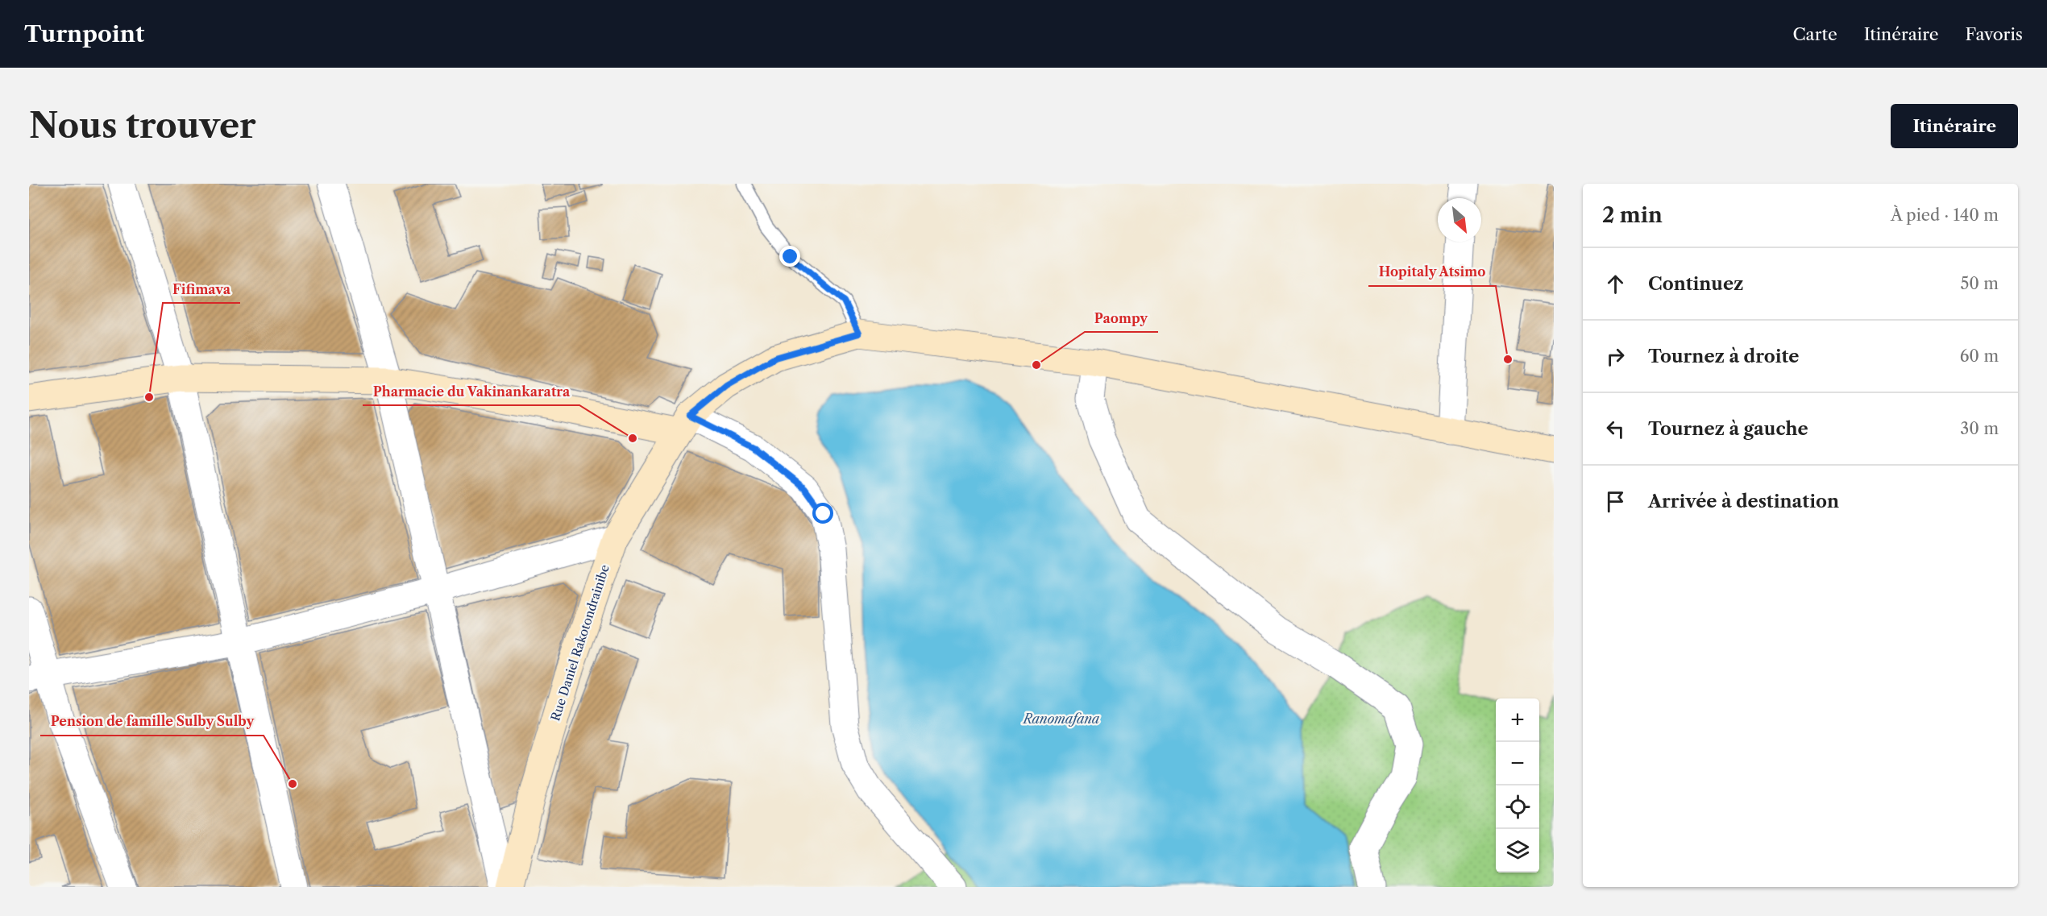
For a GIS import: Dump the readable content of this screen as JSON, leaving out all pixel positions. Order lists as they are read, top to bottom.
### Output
{
  "streets": {
    "street": ["Rue Daniel Rakotondrainibe"]
  },
  "water": ["Ranomafana"],
  "places": [
    "Hopitaly Atsimo",
    "Paompy",
    "Fifimava",
    "Pharmacie du Vakinankaratra",
    "Pension de famille Sulby Sulby"
  ],
  "north": "bottom right",
  "page": {
    "header": "Turnpoint",
    "nav": ["Carte", "Itinéraire", "Favoris"],
    "buttons": "Itinéraire",
    "title": "Nous trouver",
    "heading": ["2 min", "À pied · 140 m"],
    "list": [
      ["Continuez", "50 m"],
      ["Tournez à droite", "60 m"],
      ["Tournez à gauche", "30 m"],
      "Arrivée à destination"
    ],
    "map_buttons": ["+", "−"]
  }
}
